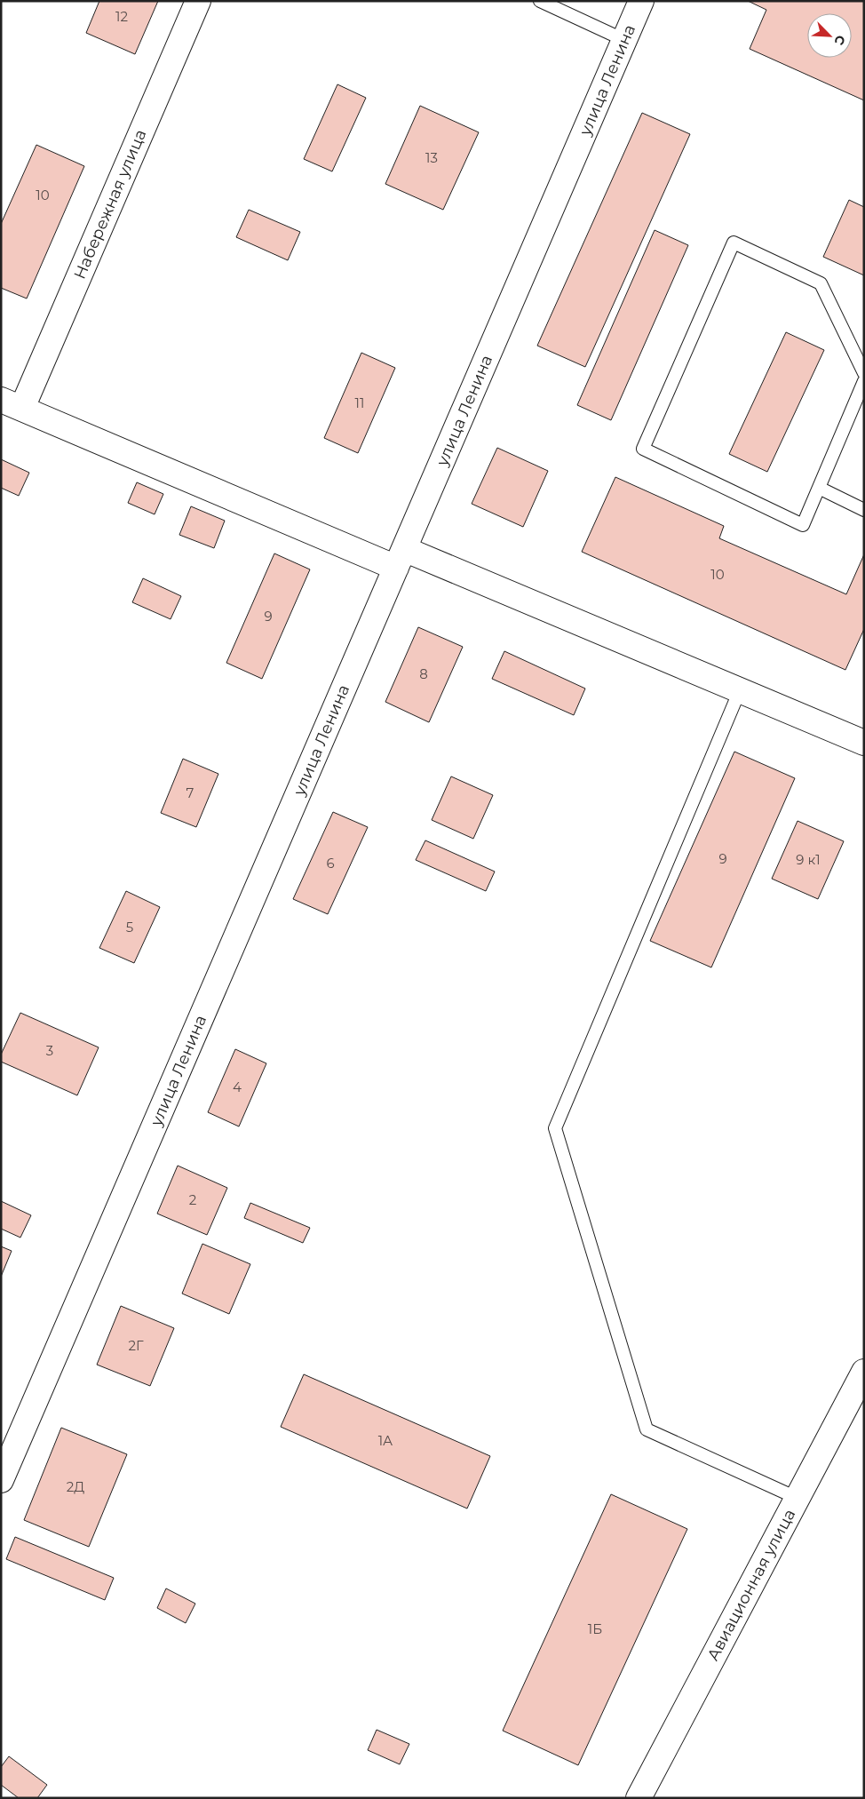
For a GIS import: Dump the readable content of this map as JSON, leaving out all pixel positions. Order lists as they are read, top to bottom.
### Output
{
  "streets": {
    "street": ["улица Ленина", "Набережная улица", "Авиационная улица"]
  },
  "house_numbers": [
    "12",
    "13",
    "10",
    "11",
    "10",
    "9",
    "8",
    "7",
    "9",
    "9 к1",
    "6",
    "5",
    "3",
    "4",
    "2",
    "2Г",
    "1А",
    "2Д",
    "1Б"
  ],
  "north": "bottom right"
}
